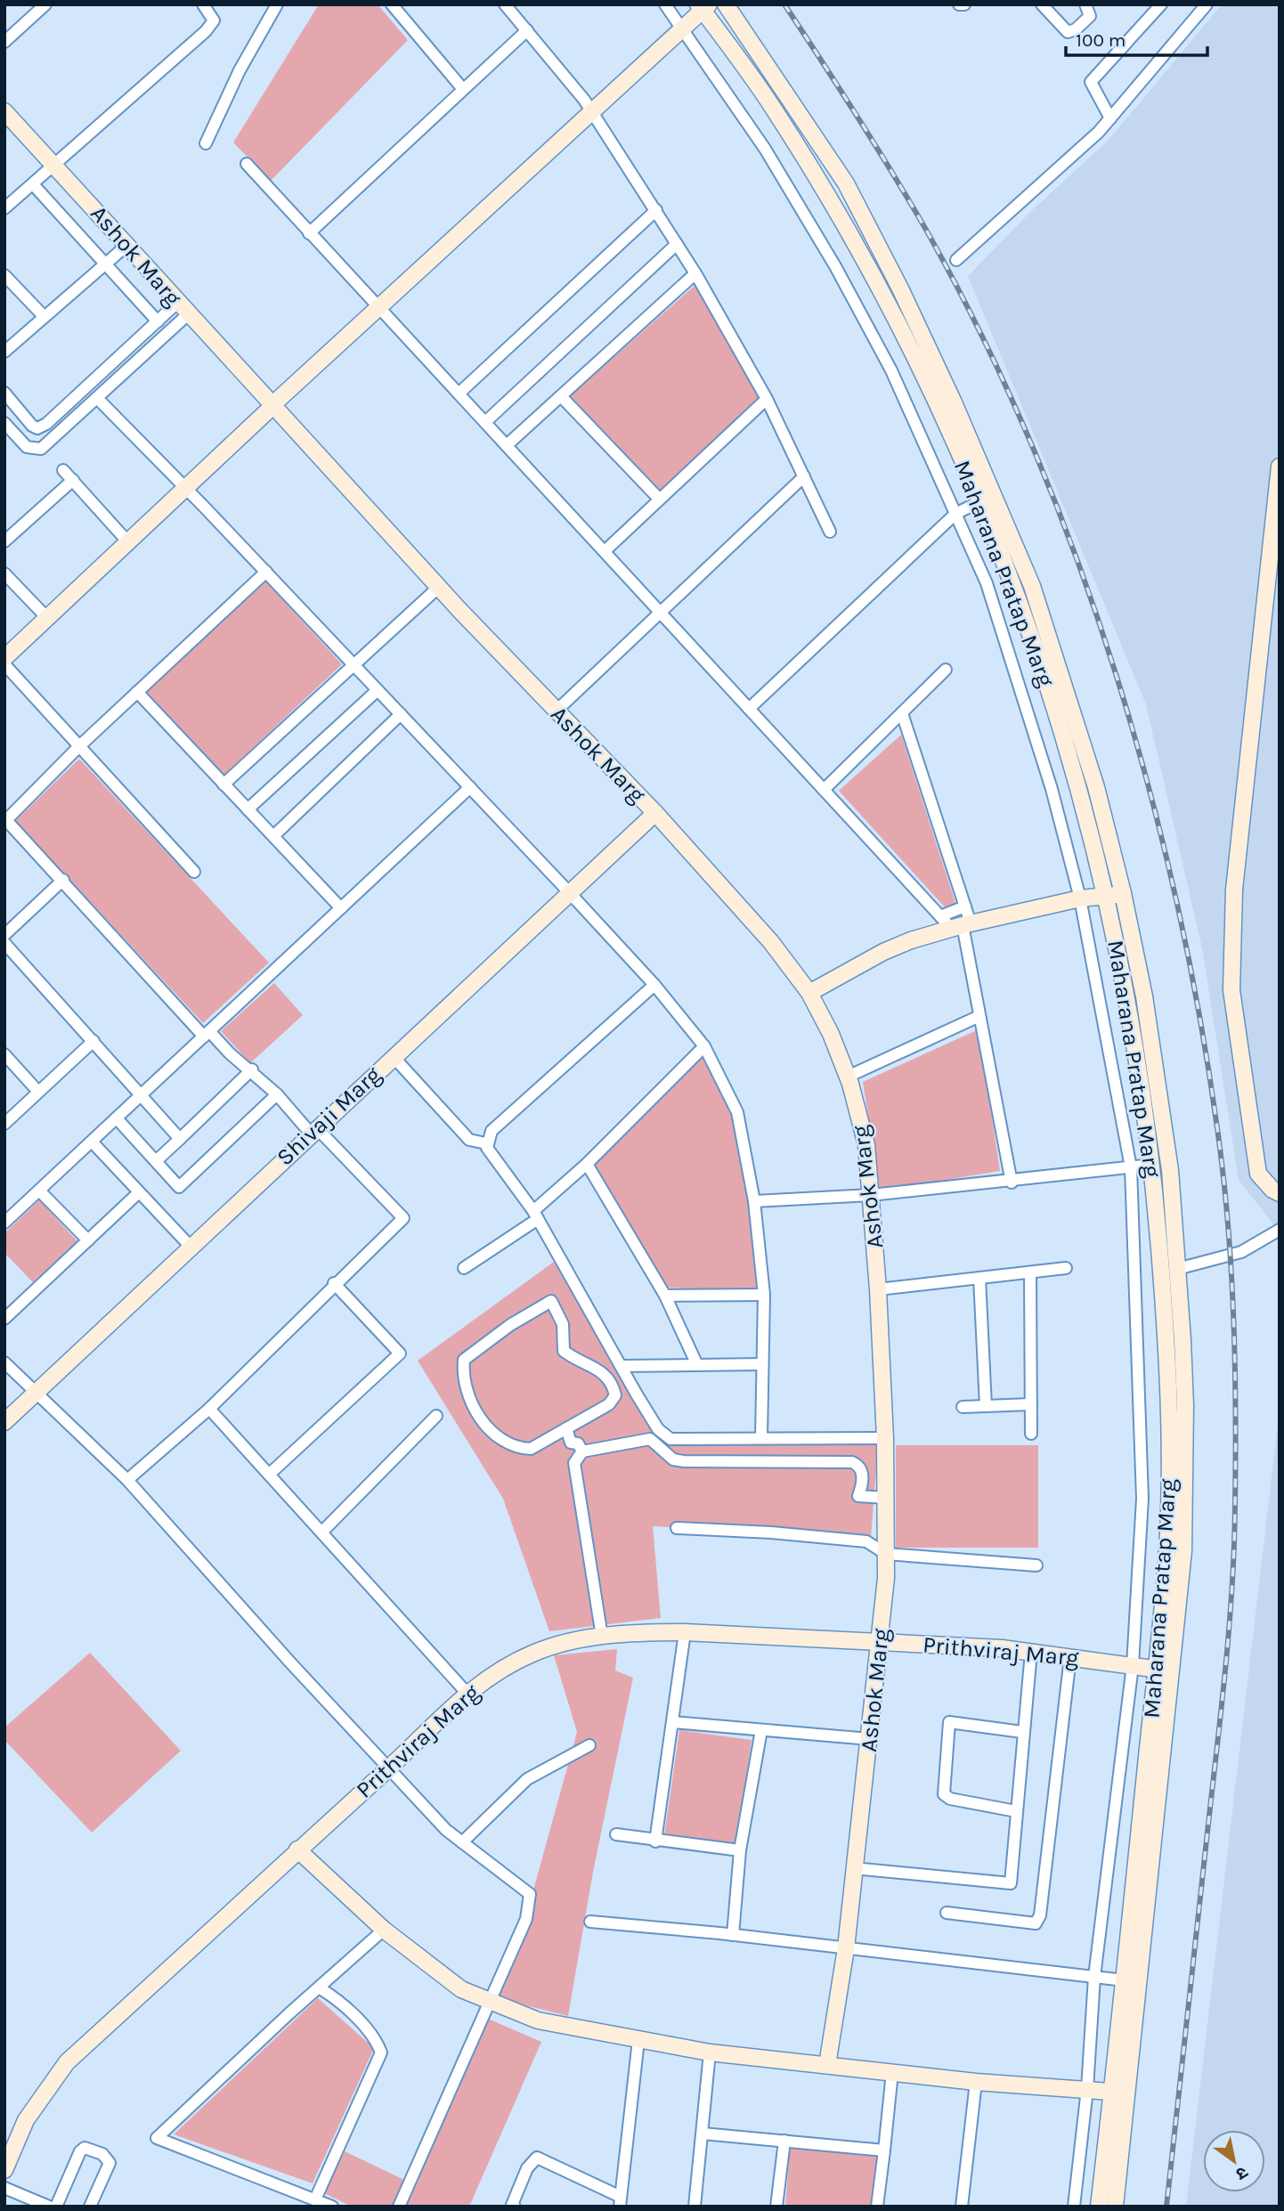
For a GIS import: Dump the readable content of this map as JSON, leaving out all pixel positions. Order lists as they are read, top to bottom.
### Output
{
  "streets": {
    "street": [
      "Ashok Marg",
      "Maharana Pratap Marg",
      "Shivaji Marg",
      "Prithviraj Marg"
    ]
  },
  "crossings": [
    ["Ashok Marg", "Shivaji Marg"],
    ["Ashok Marg", "Prithviraj Marg"],
    ["Maharana Pratap Marg", "Prithviraj Marg"]
  ],
  "scale_bar": "100 m",
  "north": "bottom right"
}
